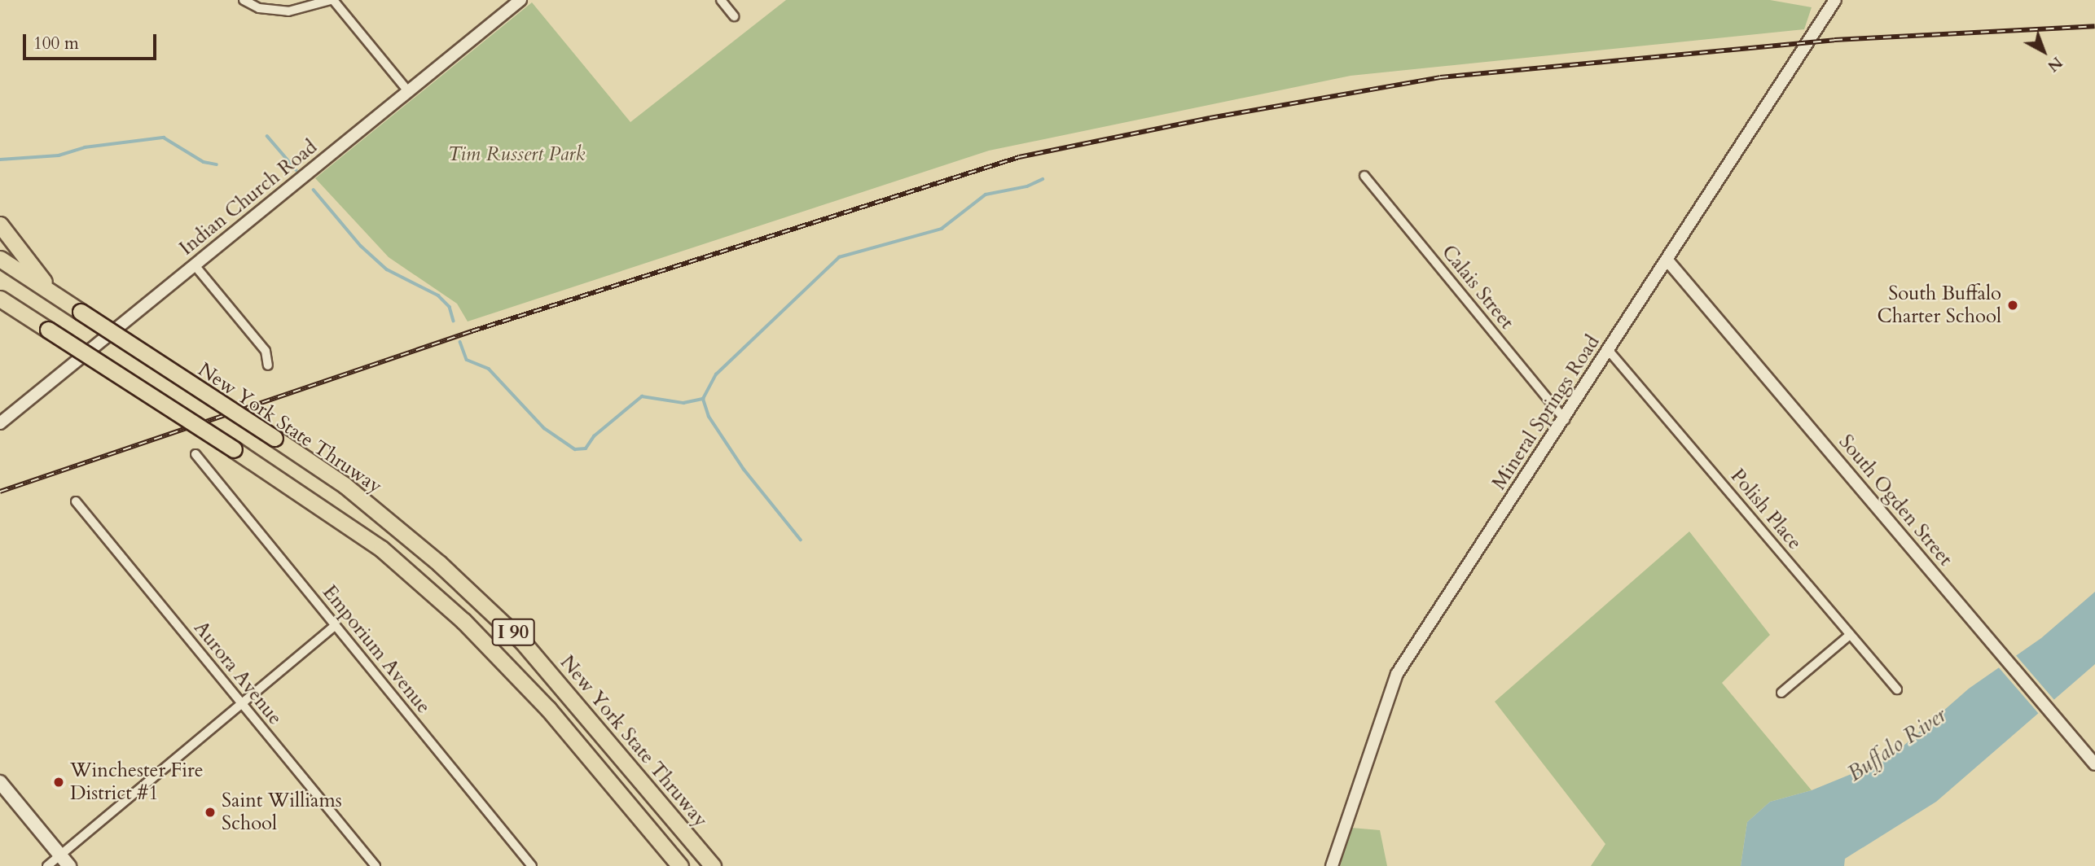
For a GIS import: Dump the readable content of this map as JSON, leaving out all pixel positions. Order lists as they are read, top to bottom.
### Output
{
  "streets": {
    "highway": ["New York State Thruway", "I 90"],
    "street": [
      "Indian Church Road",
      "Calais Street",
      "Mineral Springs Road",
      "South Ogden Street",
      "Polish Place",
      "Emporium Avenue",
      "Aurora Avenue"
    ]
  },
  "crossings": [
    ["Calais Street", "Mineral Springs Road"],
    ["Mineral Springs Road", "South Ogden Street"],
    ["Mineral Springs Road", "Polish Place"]
  ],
  "water": ["Buffalo River"],
  "parks": ["Tim Russert Park"],
  "places": ["South Buffalo Charter School", "Winchester Fire District #1", "Saint Williams School"],
  "scale_bar": "100 m",
  "north": "bottom right"
}
